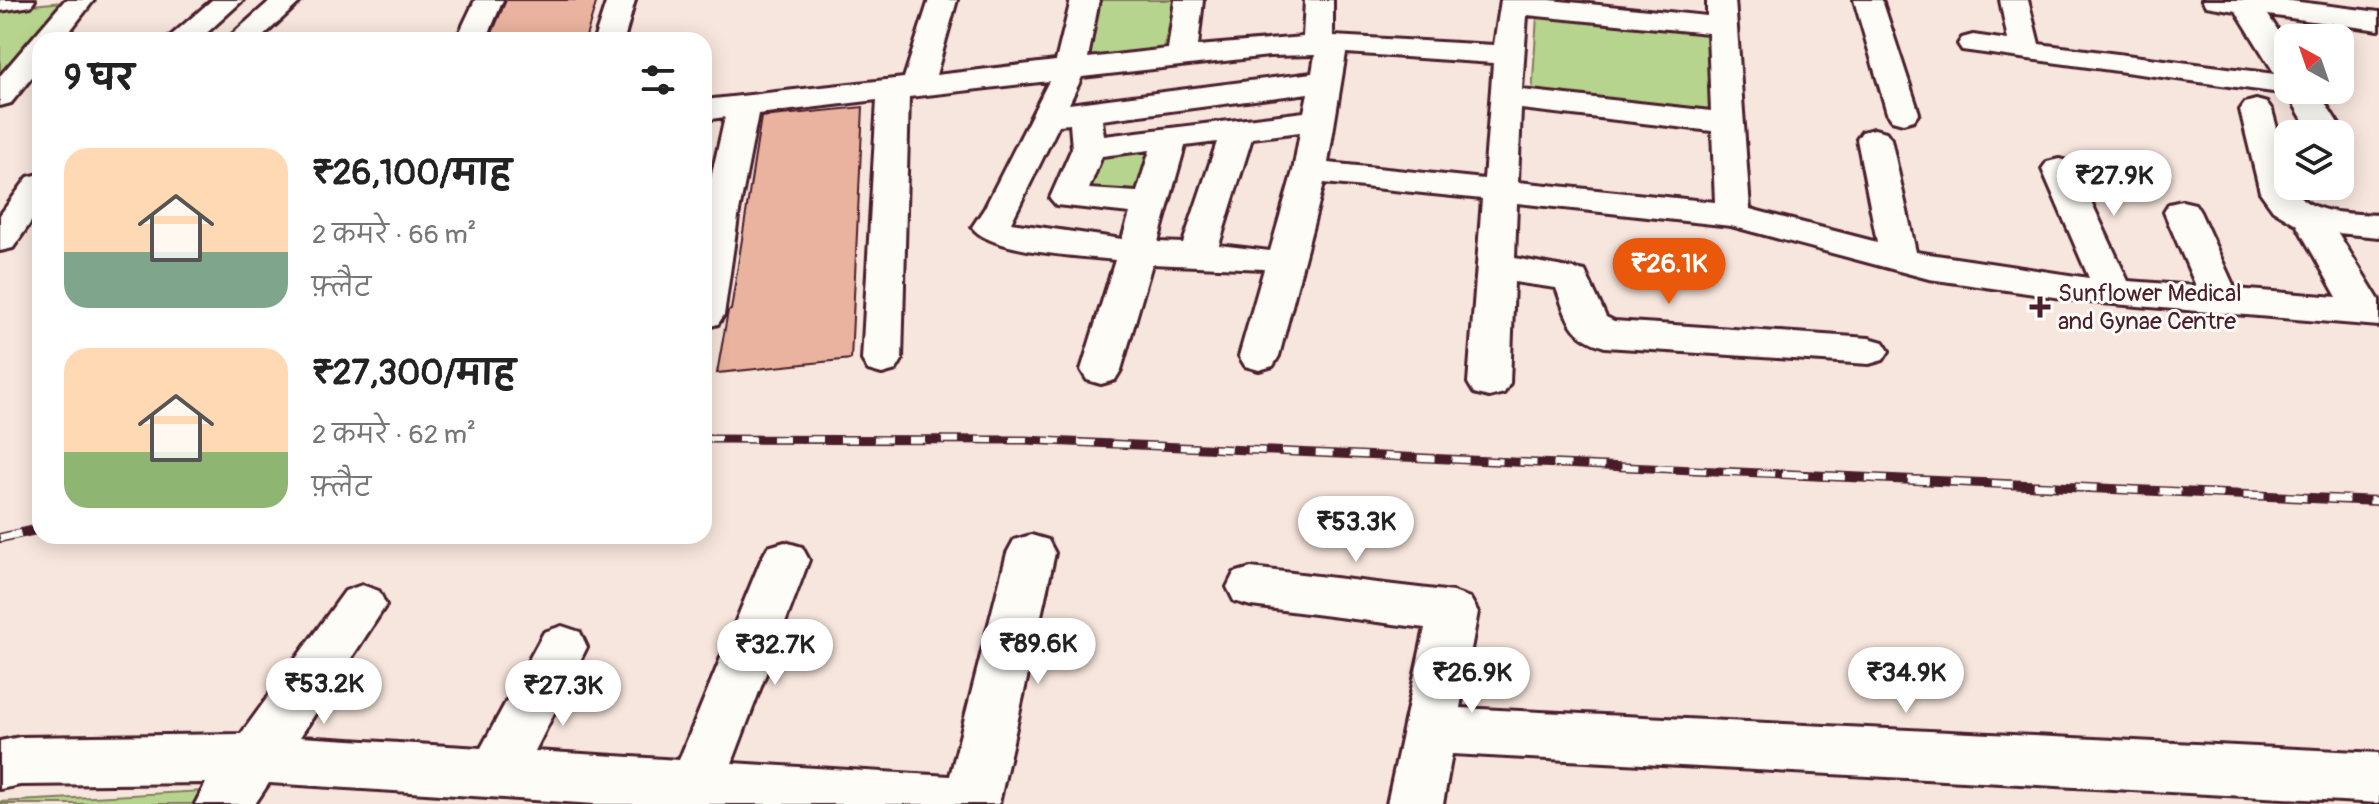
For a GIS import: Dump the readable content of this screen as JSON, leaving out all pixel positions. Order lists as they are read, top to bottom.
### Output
{
  "places": {
    "health": ["Sunflower Medical and Gynae Centre"]
  },
  "north": "top left",
  "page": {
    "heading": "9 घर",
    "list": [
      {
        "name": "₹26,100/माह",
        "note": "2 कमरे · 66 m² · फ़्लैट"
      },
      {
        "name": "₹27,300/माह",
        "note": "2 कमरे · 62 m² · फ़्लैट"
      }
    ],
    "price": [
      "₹27.9K",
      "₹26.1K",
      "₹53.3K",
      "₹89.6K",
      "₹32.7K",
      "₹26.9K",
      "₹34.9K",
      "₹53.2K",
      "₹27.3K"
    ]
  }
}
